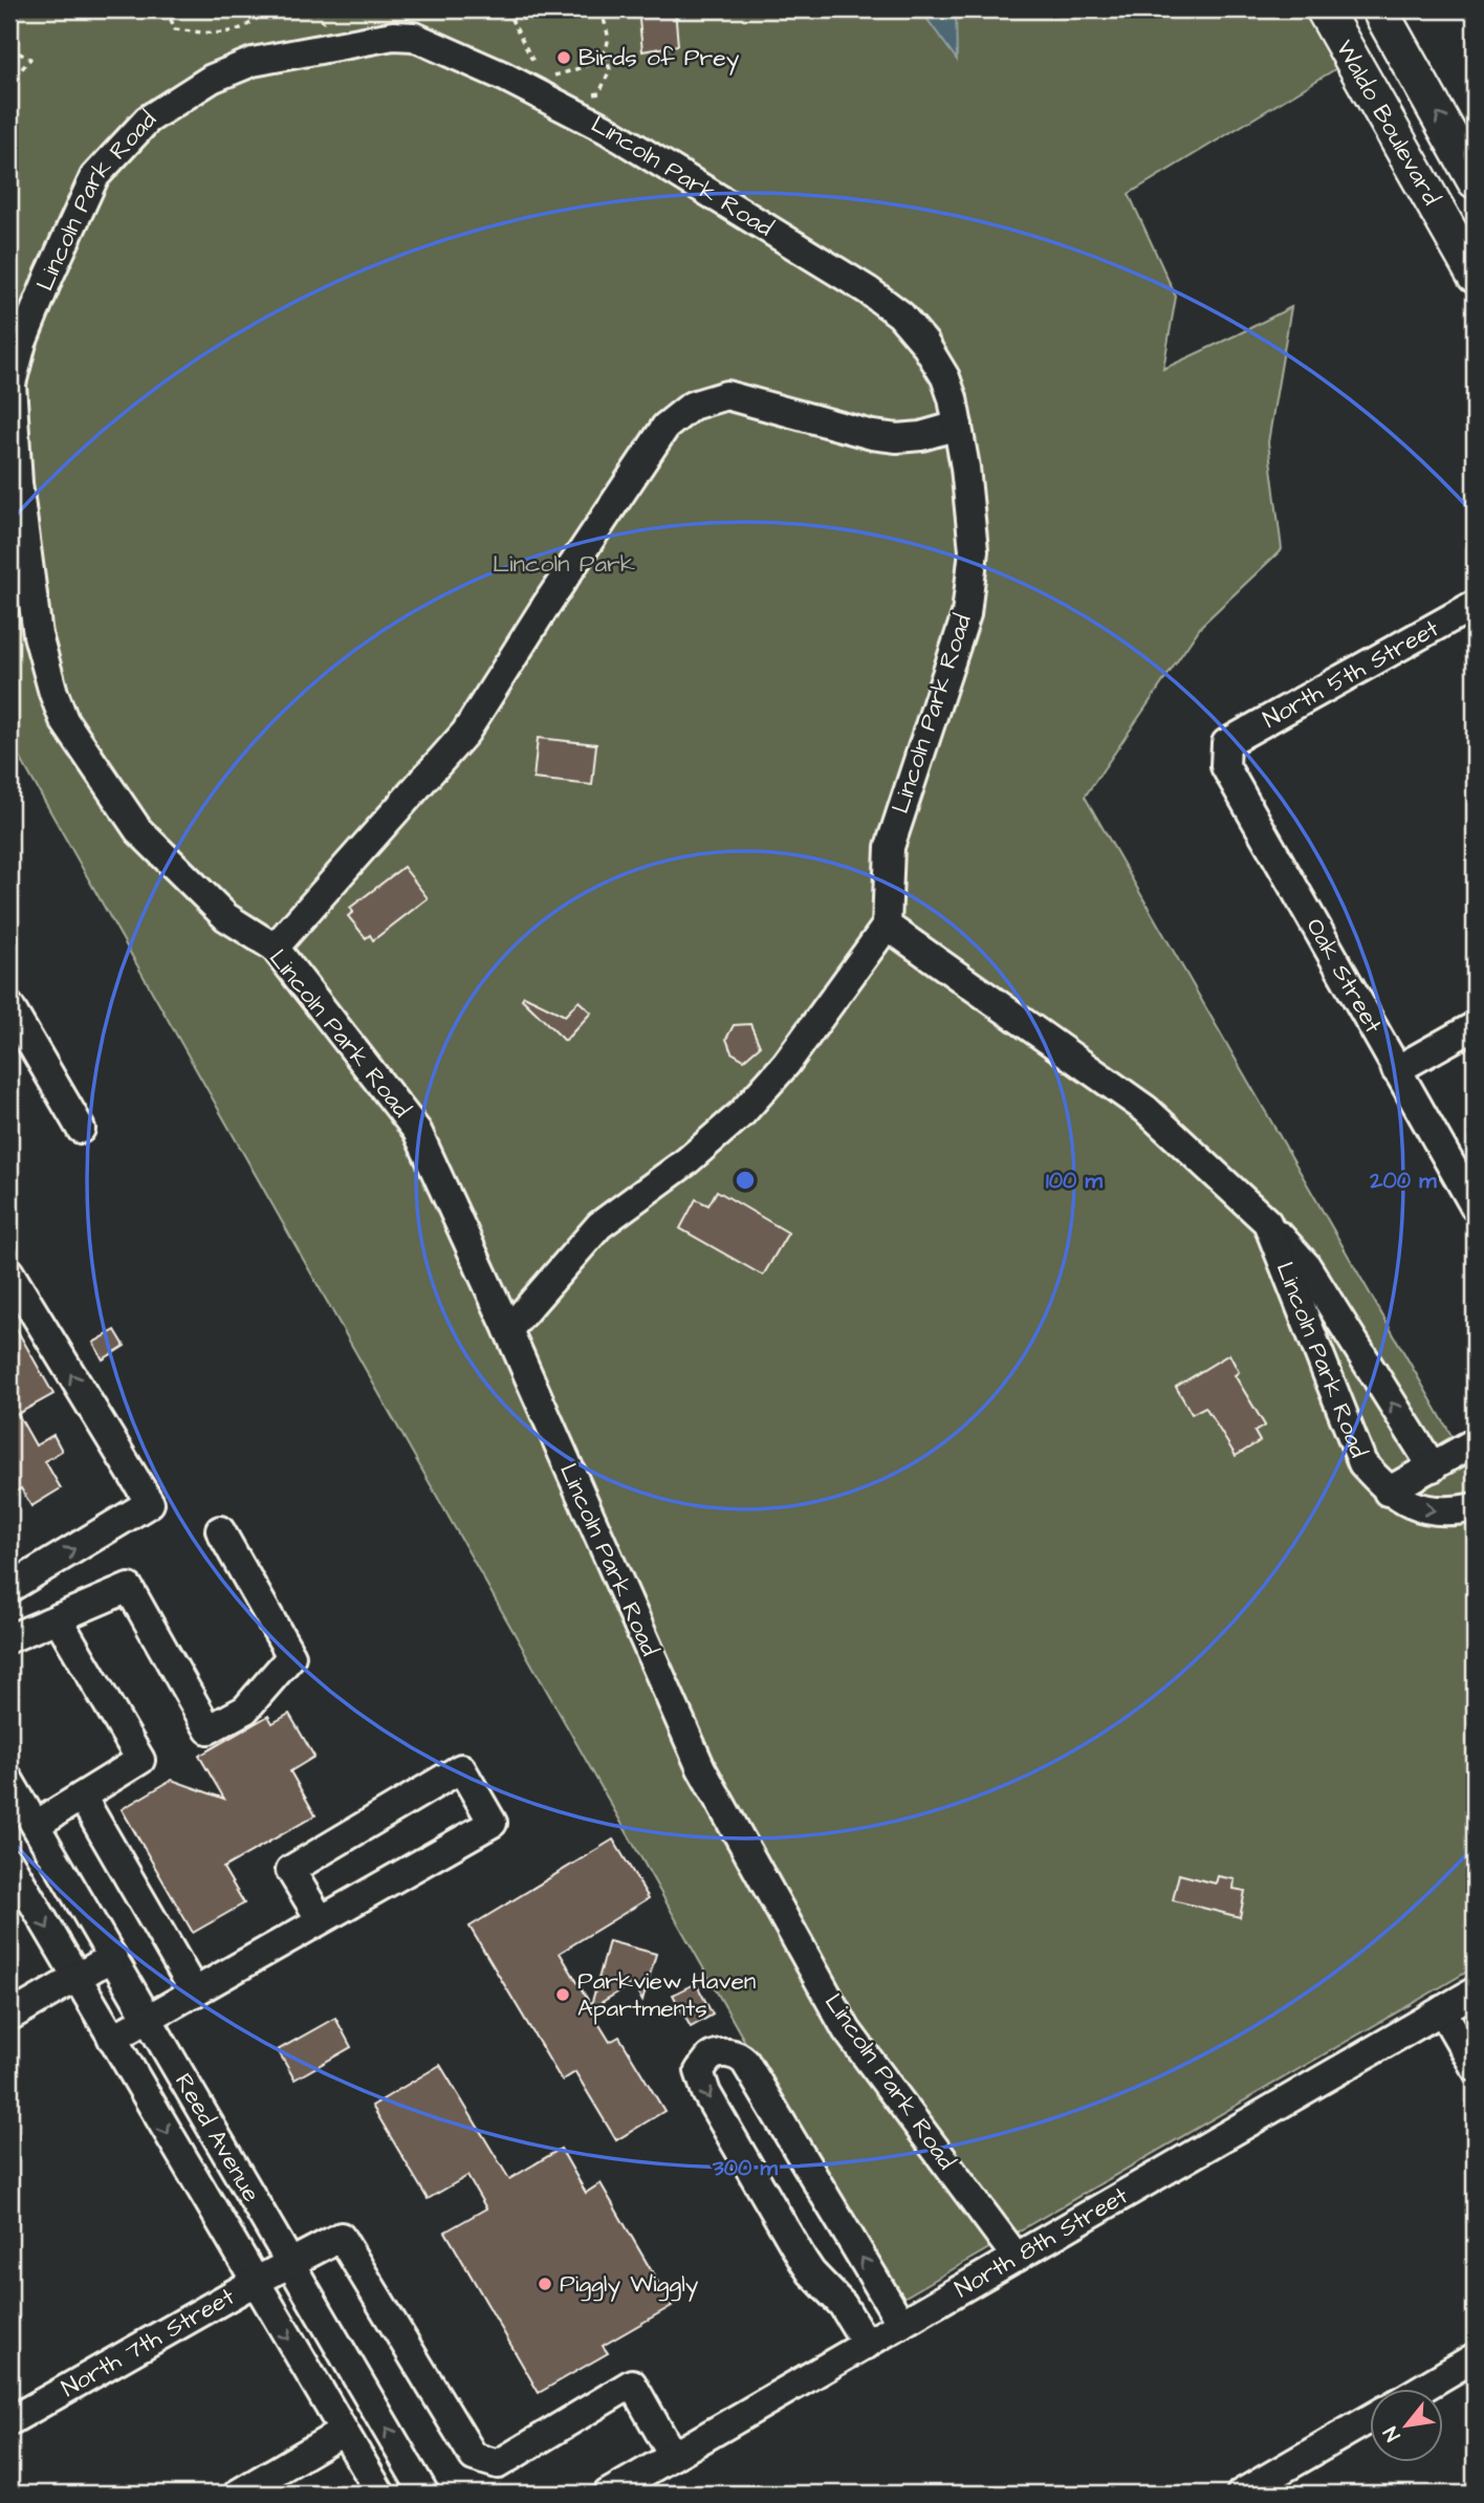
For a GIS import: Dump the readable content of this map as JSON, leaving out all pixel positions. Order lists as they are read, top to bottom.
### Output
{
  "streets": {
    "main road": ["Waldo Boulevard"],
    "street": [
      "Lincoln Park Road",
      "North 5th Street",
      "Oak Street",
      "Reed Avenue",
      "North 8th Street",
      "North 7th Street"
    ]
  },
  "crossings": [
    ["Lincoln Park Road", "North 8th Street"],
    ["North 5th Street", "Oak Street"],
    ["Reed Avenue", "North 7th Street"],
    ["North 8th Street", "North 7th Street"]
  ],
  "parks": ["Lincoln Park"],
  "places": ["Birds of Prey", "Parkview Haven Apartments", "Piggly Wiggly"],
  "north": "bottom left",
  "rings": ["100 m", "200 m", "300 m"]
}
